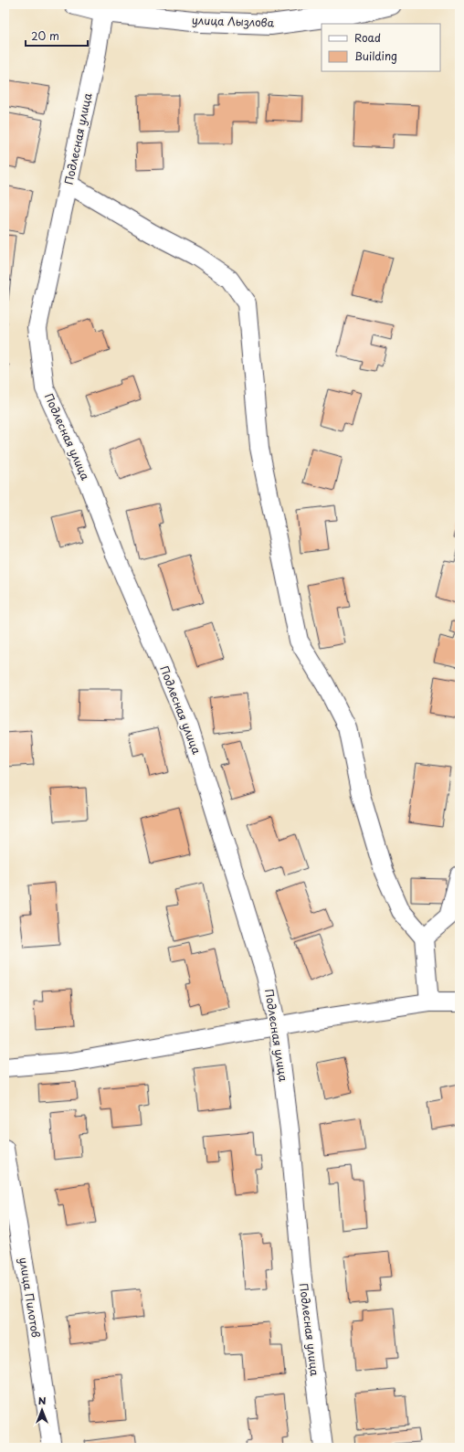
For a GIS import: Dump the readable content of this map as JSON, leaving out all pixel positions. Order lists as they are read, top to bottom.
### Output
{
  "streets": {
    "street": ["улица Лызлова", "Подлесная улица", "улица Пилотов"]
  },
  "crossings": [
    ["улица Лызлова", "Подлесная улица"]
  ],
  "legend": ["Road", "Building"],
  "scale_bar": "20 m",
  "north": "top"
}
